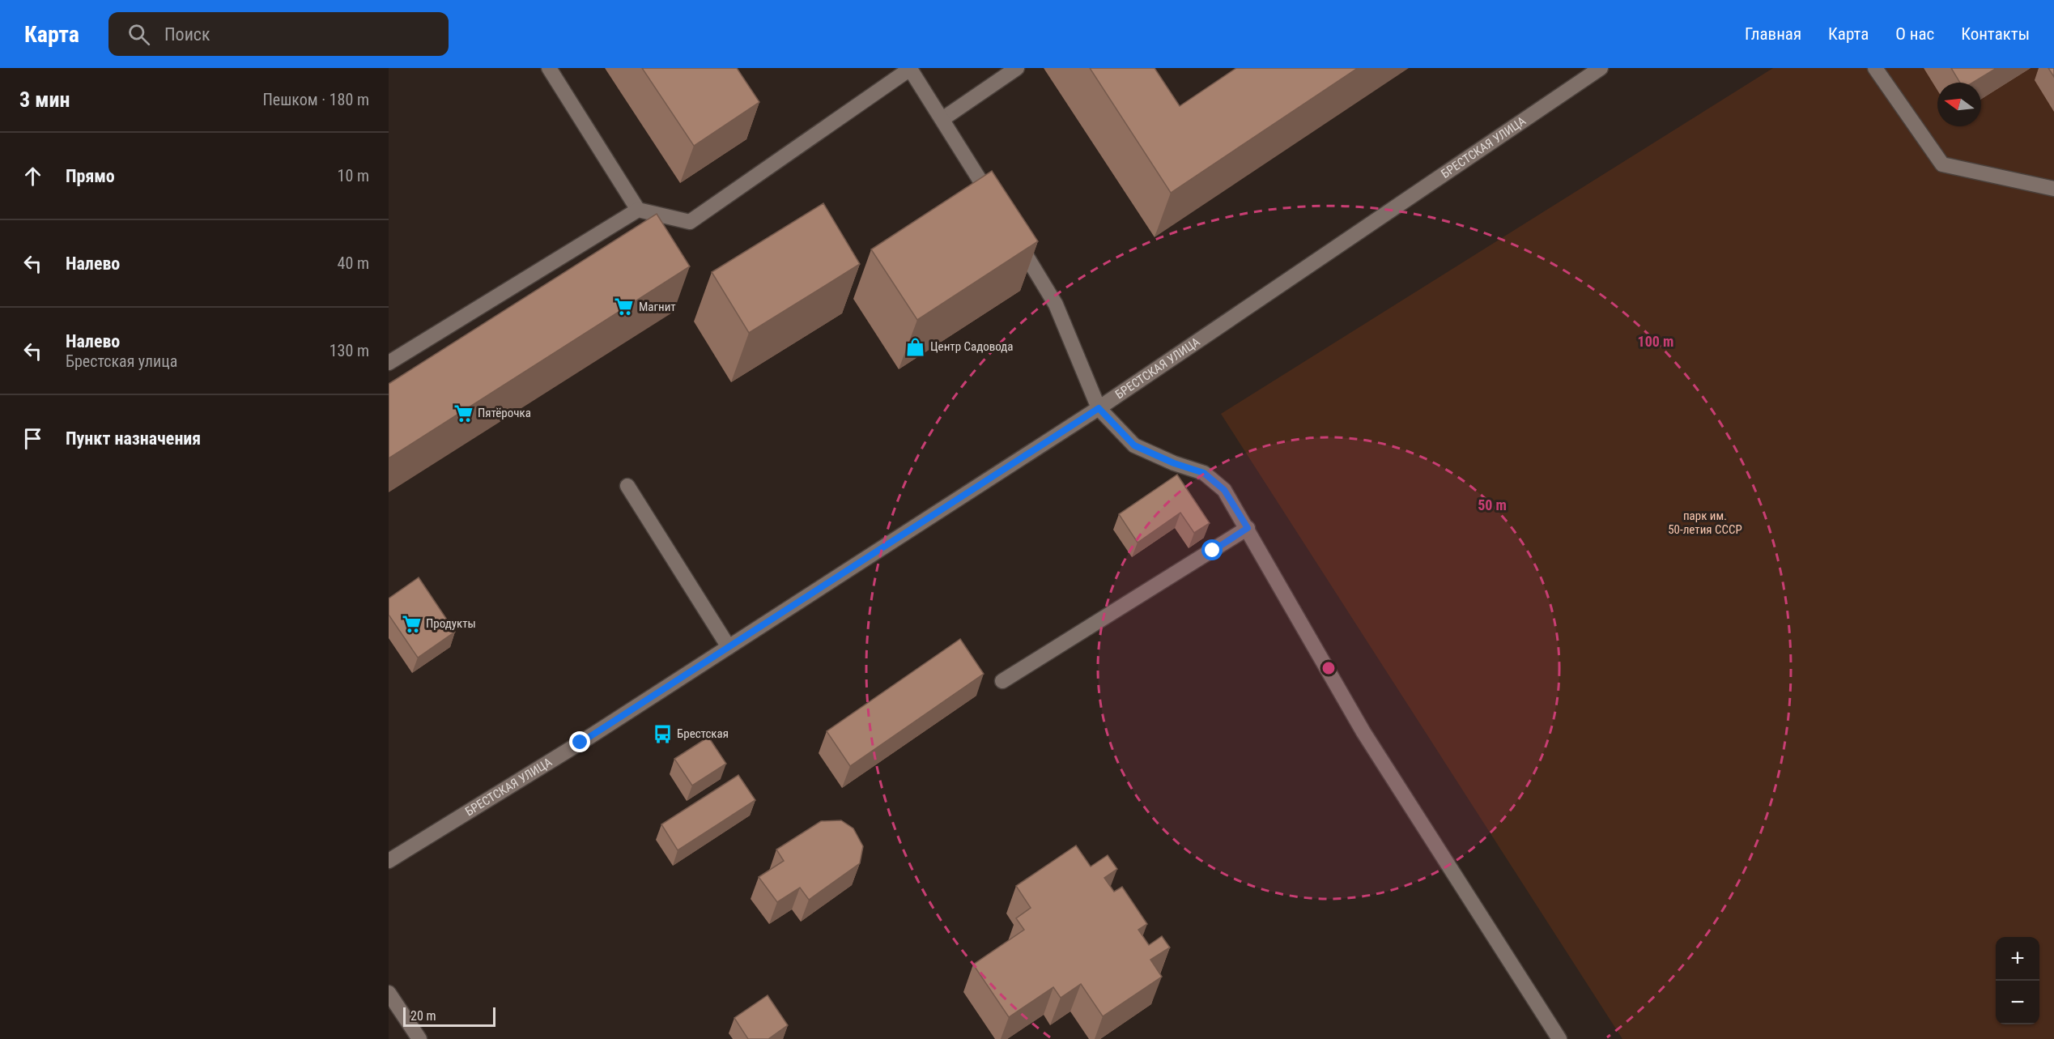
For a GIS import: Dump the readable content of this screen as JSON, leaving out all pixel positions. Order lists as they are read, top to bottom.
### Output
{
  "streets": {
    "street": ["БРЕСТСКАЯ УЛИЦА"]
  },
  "parks": ["парк им. 50-летия СССР"],
  "places": {
    "supermarket": ["Магнит", "Пятёрочка", "Продукты"],
    "shop": ["Центр Садовода"],
    "bus stop": ["Брестская"]
  },
  "scale_bar": "20 m",
  "north": "left",
  "page": {
    "header": "Карта",
    "search": "Поиск",
    "nav": [
      "Главная",
      "Карта",
      "О нас",
      "Контакты"
    ],
    "heading": ["3 мин", "Пешком · 180 m"],
    "list": [
      ["Прямо", "10 m"],
      ["Налево", "40 m"],
      ["Налево", "Брестская улица", "130 m"],
      "Пункт назначения"
    ],
    "map_buttons": ["+", "−"],
    "scale": "20 m"
  },
  "rings": ["100 m", "50 m"]
}
